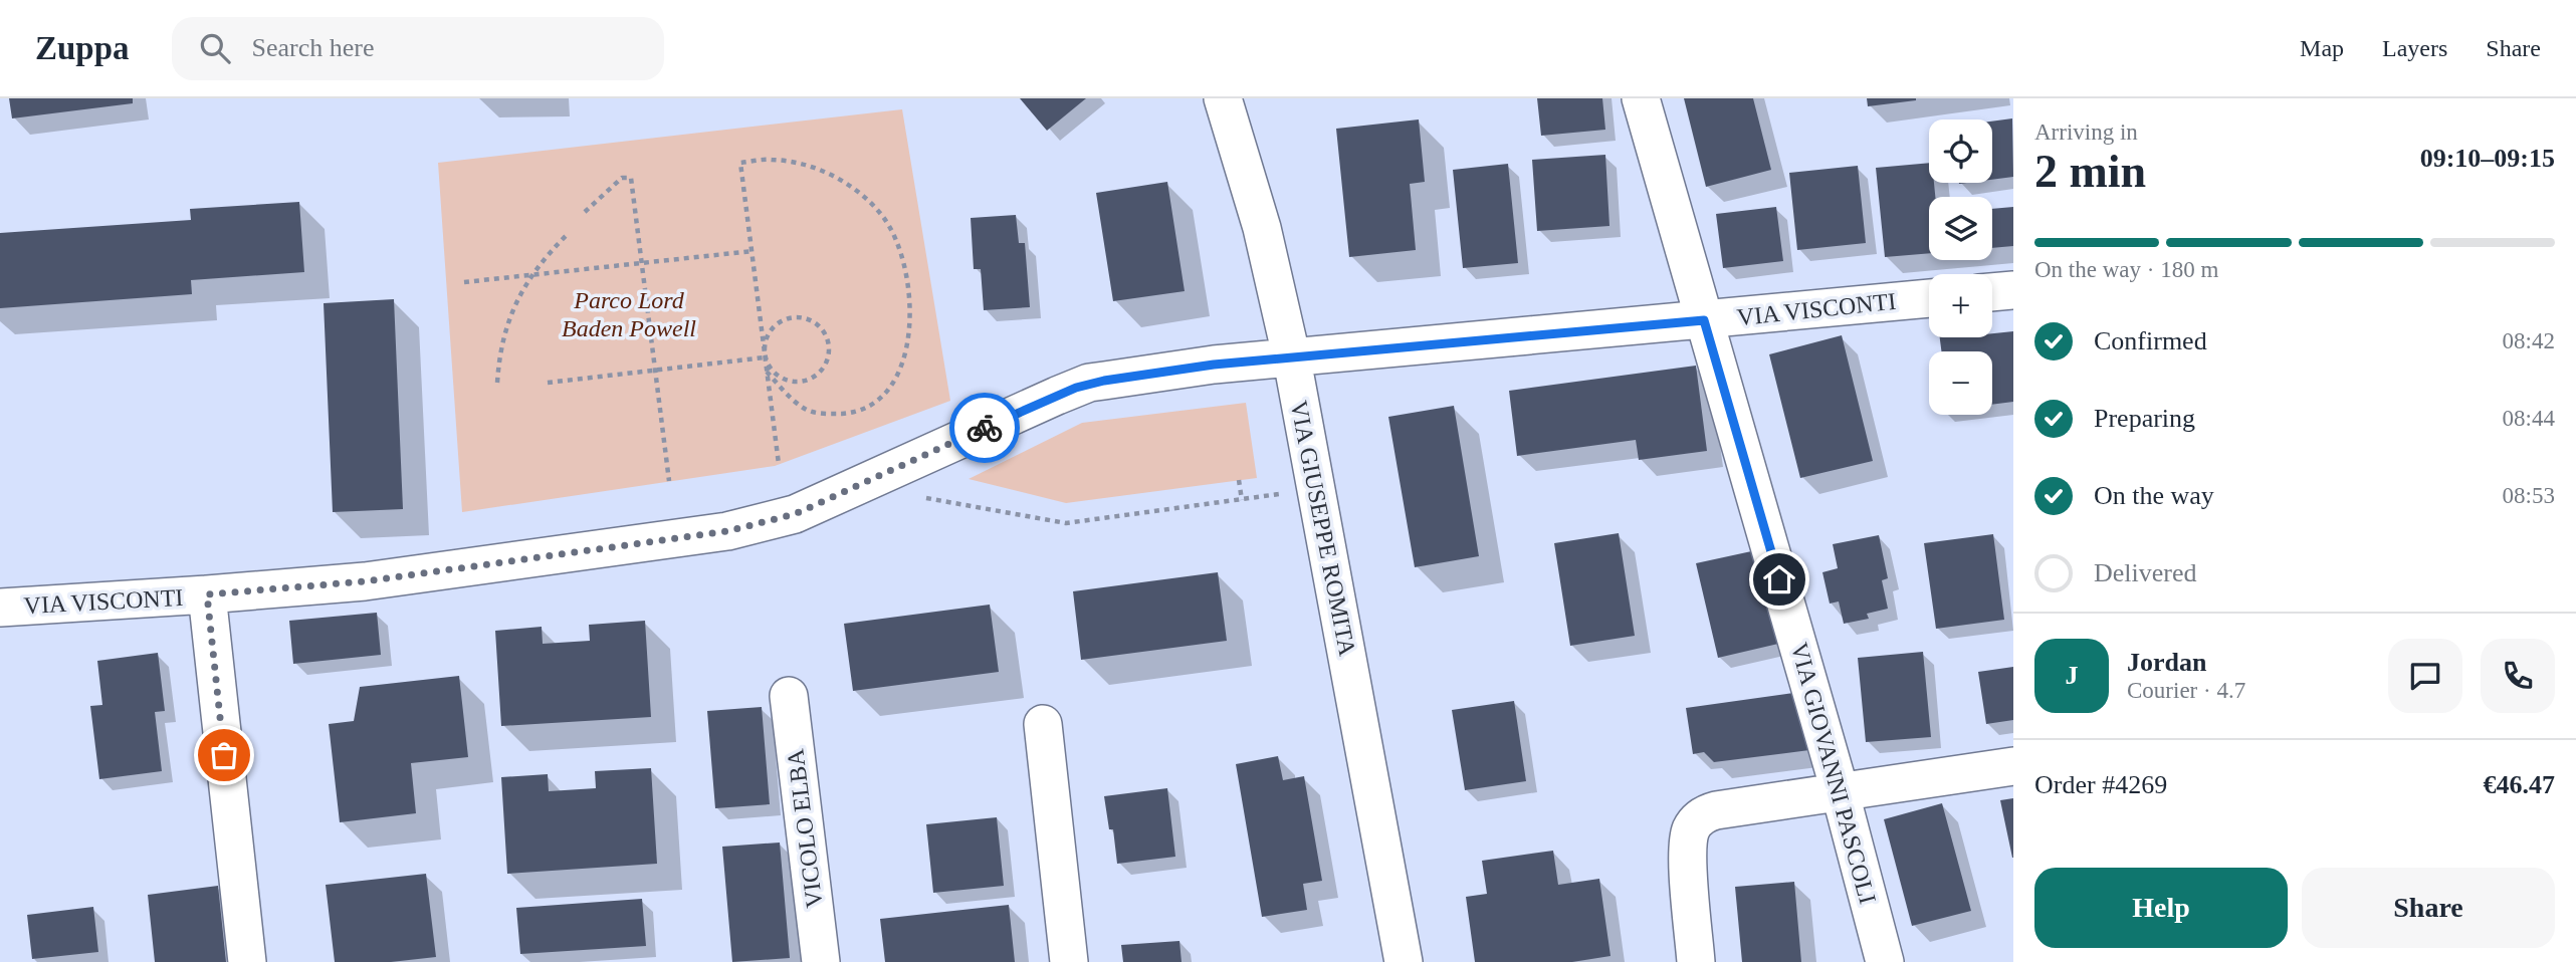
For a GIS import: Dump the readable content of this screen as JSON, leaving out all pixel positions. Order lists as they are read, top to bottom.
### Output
{
  "streets": {
    "street": [
      "VIA VISCONTI",
      "VIA GIUSEPPE ROMITA",
      "VIA GIOVANNI PASCOLI",
      "VICOLO ELBA"
    ]
  },
  "crossings": [
    ["VIA VISCONTI", "VIA GIUSEPPE ROMITA"],
    ["VIA VISCONTI", "VIA GIOVANNI PASCOLI"]
  ],
  "parks": ["Parco Lord Baden Powell"],
  "page": {
    "header": "Zuppa",
    "search": "Search here",
    "nav": ["Map", "Layers", "Share"],
    "heading": ["2 min", "Arriving in", "09:10–09:15"],
    "panel": [
      "Jordan",
      "Courier · 4.7",
      "Order #4269",
      "€46.47"
    ],
    "map_buttons": ["+", "−"],
    "bar": "On the way · 180 m",
    "list": [
      ["Confirmed", "08:42"],
      ["Preparing", "08:44"],
      ["On the way", "08:53"],
      "Delivered"
    ],
    "round": "J",
    "buttons": ["Help", "Share"]
  }
}
